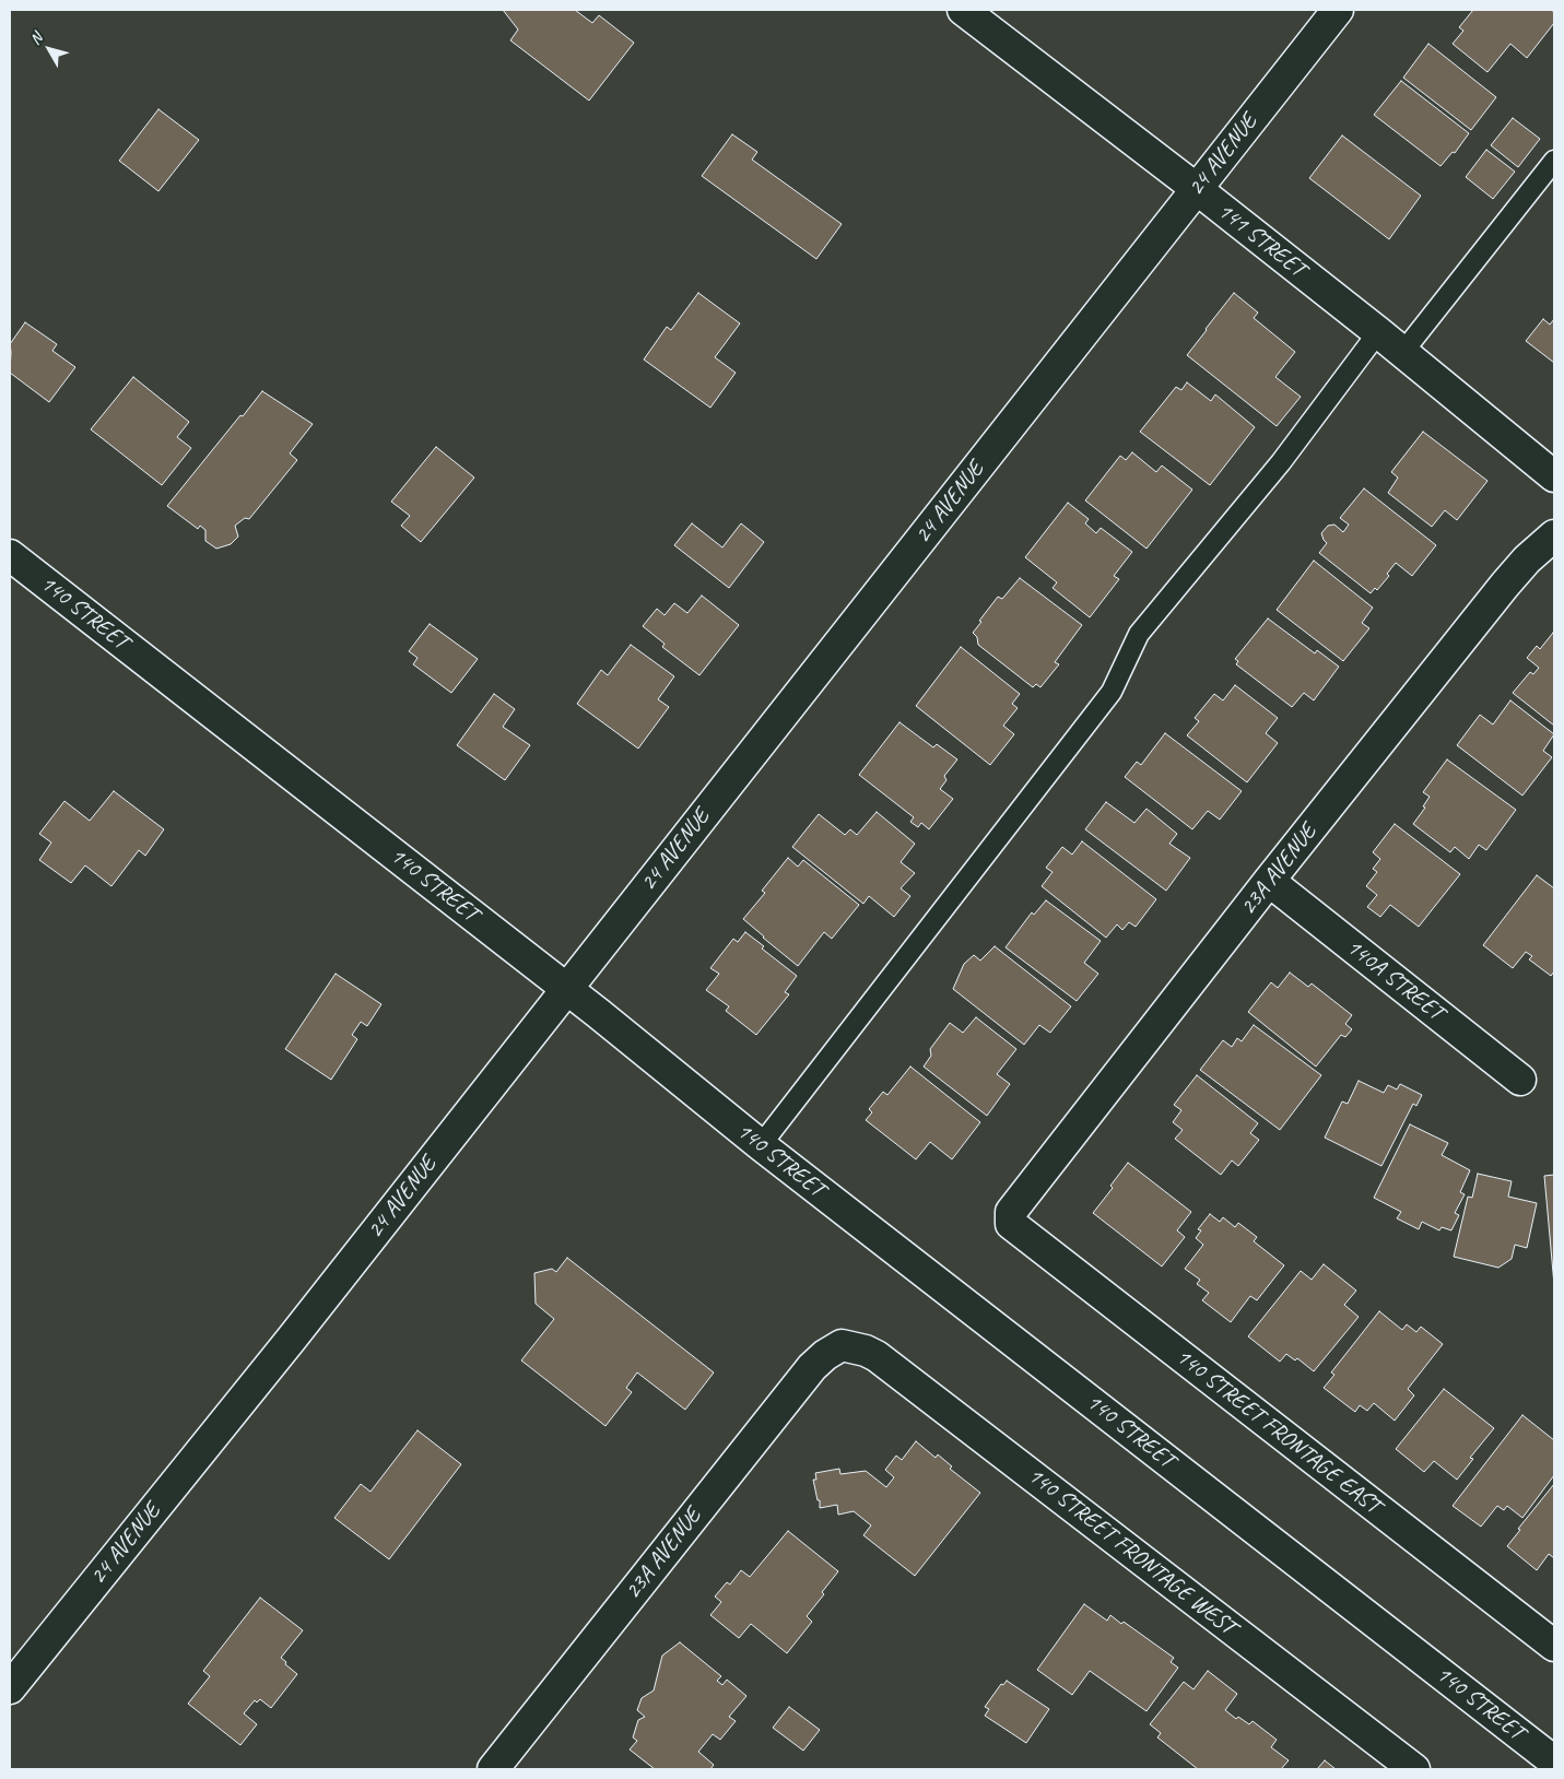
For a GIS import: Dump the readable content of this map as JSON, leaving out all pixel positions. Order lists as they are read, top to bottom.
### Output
{
  "streets": {
    "main road": [
      "24 AVENUE",
      "141 STREET",
      "140 STREET",
      "23A AVENUE",
      "140A STREET",
      "140 STREET FRONTAGE EAST",
      "140 STREET FRONTAGE WEST"
    ]
  },
  "crossings": [
    ["24 AVENUE", "141 STREET"],
    ["24 AVENUE", "140 STREET"],
    ["23A AVENUE", "140A STREET"],
    ["23A AVENUE", "140 STREET FRONTAGE EAST"],
    ["23A AVENUE", "140 STREET FRONTAGE WEST"]
  ],
  "north": "top left"
}
